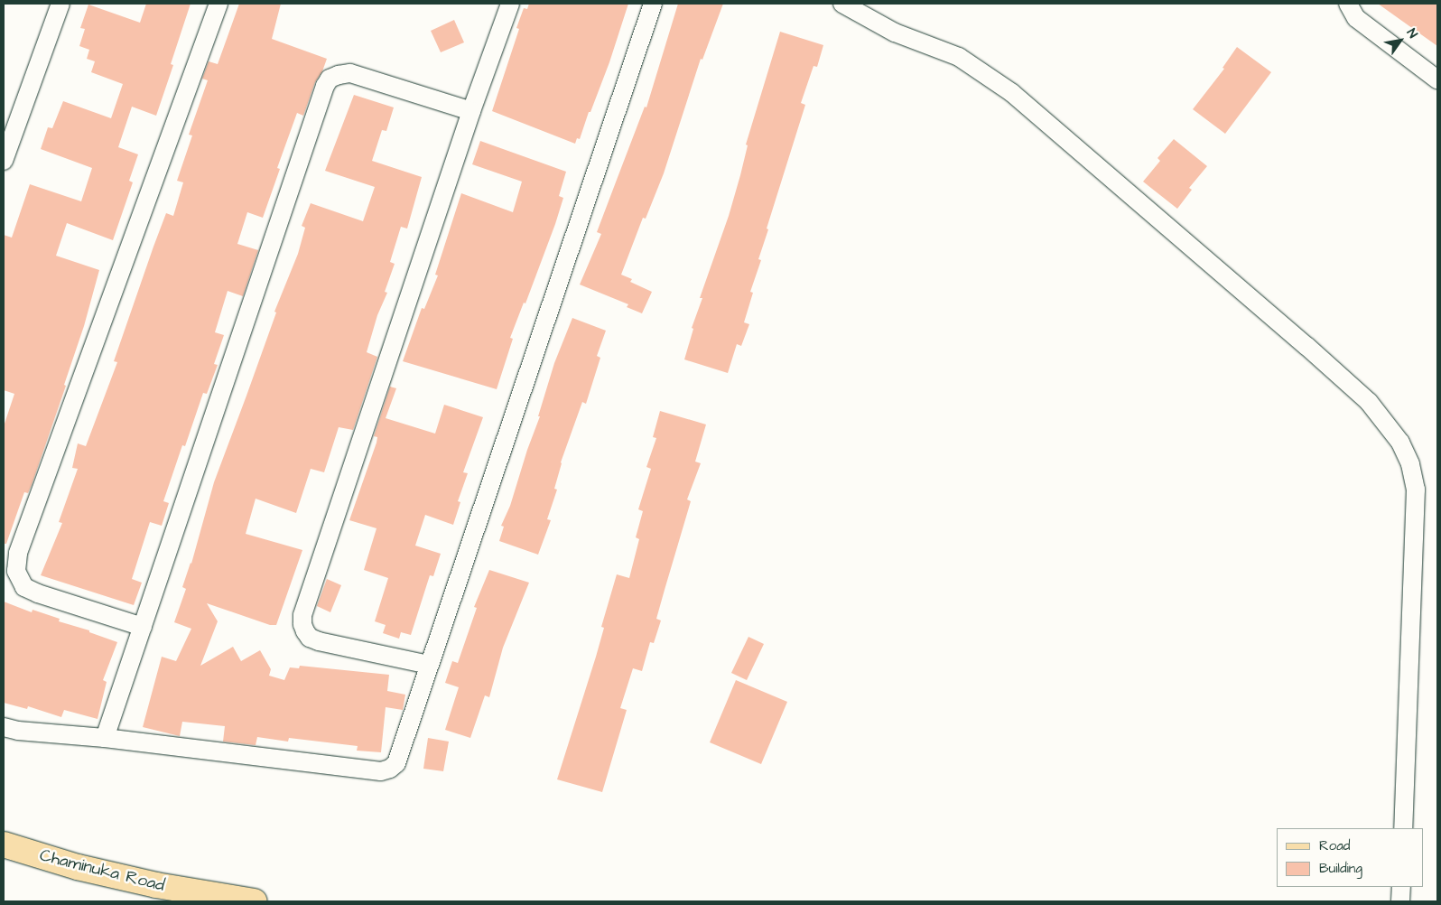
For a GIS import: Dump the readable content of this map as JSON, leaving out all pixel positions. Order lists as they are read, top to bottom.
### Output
{
  "streets": {
    "main road": ["Chaminuka Road"]
  },
  "legend": ["Road", "Building"],
  "north": "top right"
}
